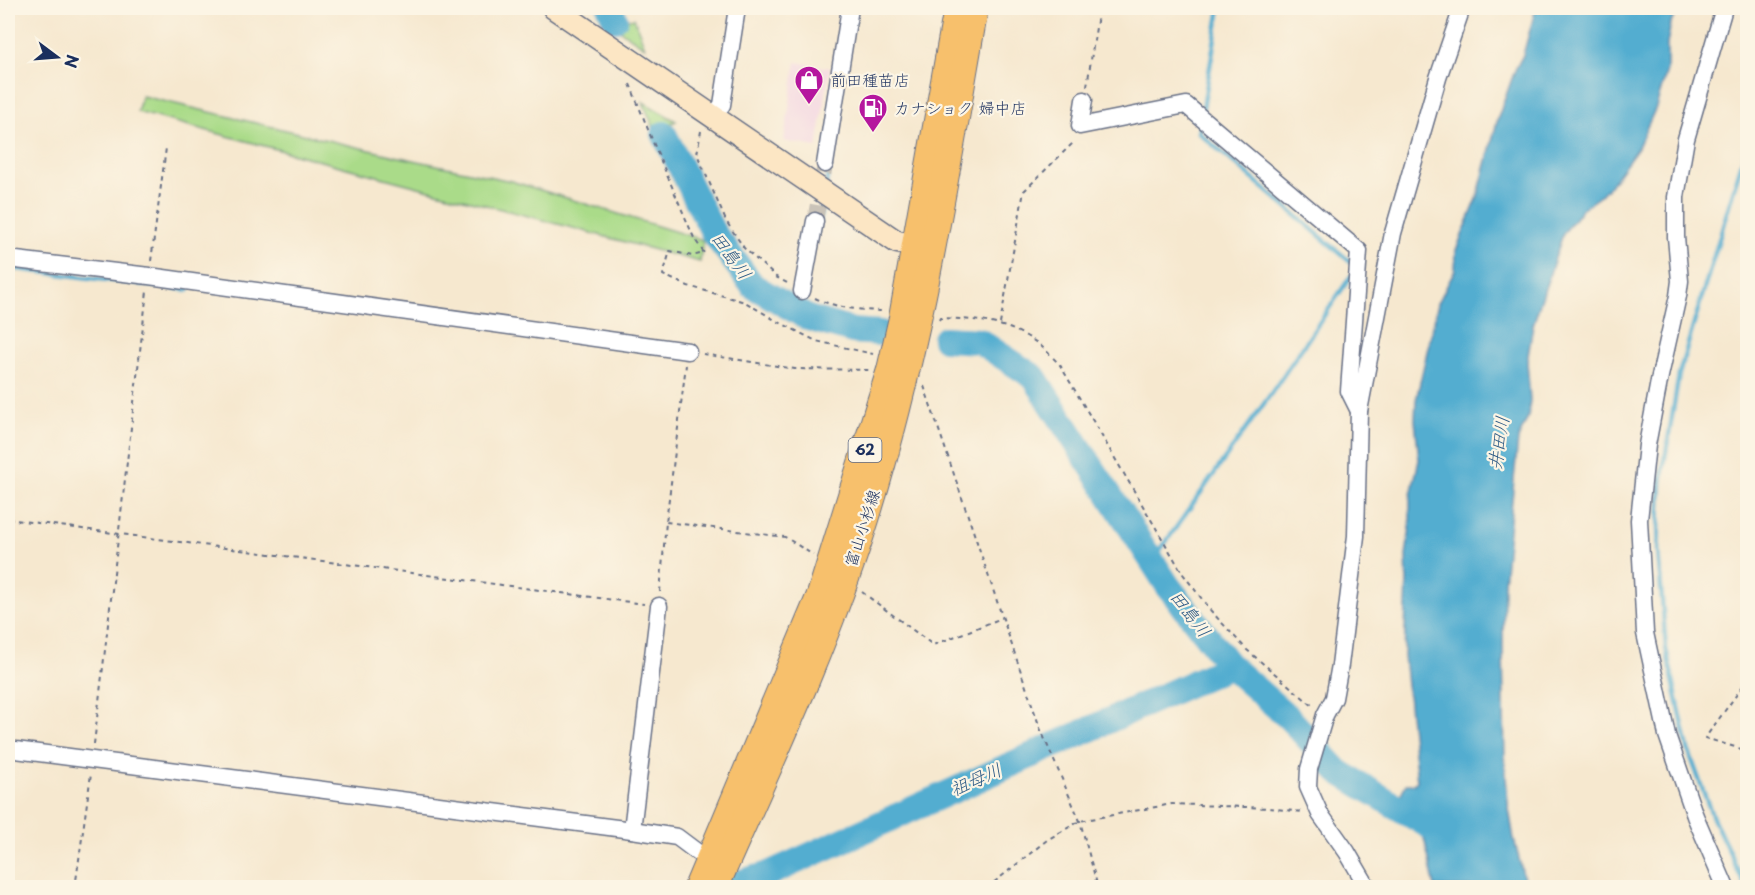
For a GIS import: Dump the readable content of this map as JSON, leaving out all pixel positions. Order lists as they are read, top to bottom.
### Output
{
  "streets": {
    "main road": ["62", "富山小杉線"]
  },
  "water": ["田島川", "井田川", "祖母川"],
  "places": {
    "shop": ["前田種苗店"],
    "fuel station": ["カナショク 婦中店"]
  },
  "north": "right"
}
